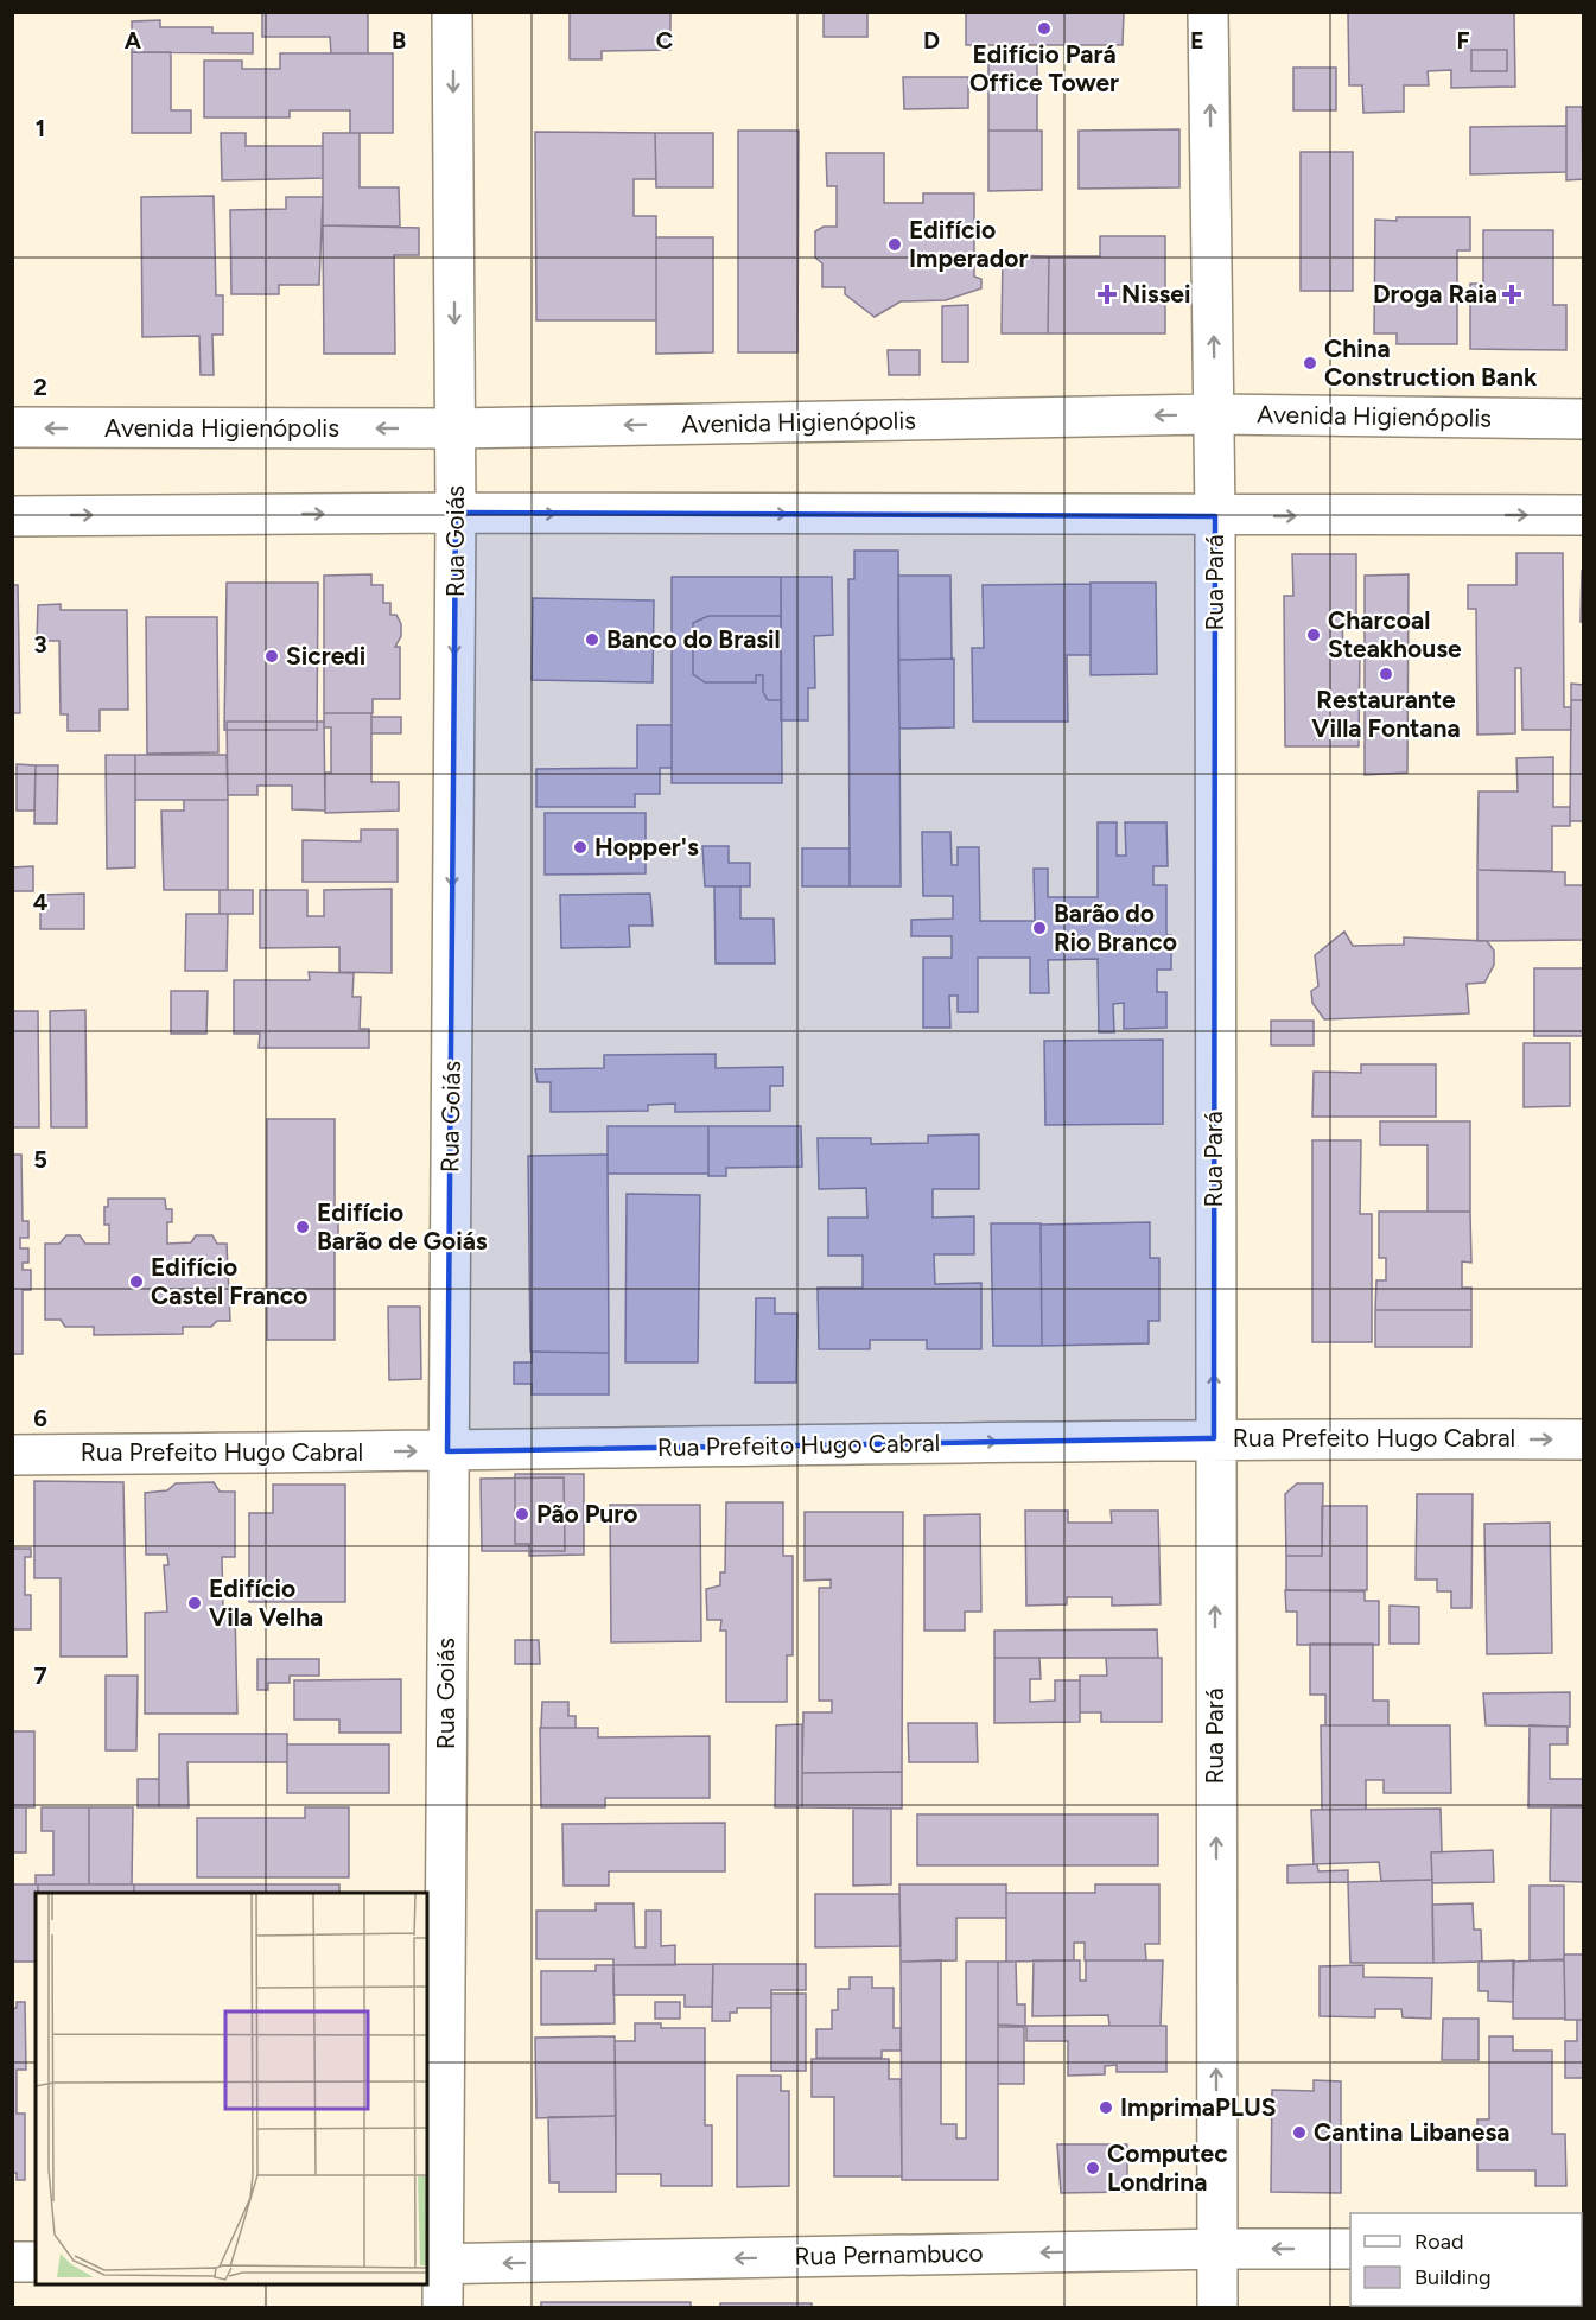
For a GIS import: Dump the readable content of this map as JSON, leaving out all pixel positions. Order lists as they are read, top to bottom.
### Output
{
  "streets": {
    "main road": [
      "Avenida Higienópolis",
      "Rua Goiás",
      "Rua Pará",
      "Rua Prefeito Hugo Cabral",
      "Rua Pernambuco"
    ]
  },
  "crossings": [
    ["Avenida Higienópolis", "Rua Goiás"],
    ["Avenida Higienópolis", "Rua Pará"],
    ["Rua Goiás", "Rua Prefeito Hugo Cabral"],
    ["Rua Goiás", "Rua Pernambuco"],
    ["Rua Pará", "Rua Prefeito Hugo Cabral"],
    ["Rua Pará", "Rua Pernambuco"]
  ],
  "one_way": [
    "Rua Goiás",
    "Rua Pará",
    "Rua Prefeito Hugo Cabral",
    "Rua Pernambuco"
  ],
  "places": {
    "other": [
      "Edifício Pará Office Tower",
      "Edifício Imperador",
      "China Construction Bank",
      "Charcoal Steakhouse",
      "Banco do Brasil",
      "Sicredi",
      "Restaurante Villa Fontana",
      "Hopper's",
      "Barão do Rio Branco",
      "Edifício Barão de Goiás",
      "Edifício Castel Franco",
      "Pão Puro",
      "Edifício Vila Velha",
      "ImprimaPLUS",
      "Cantina Libanesa",
      "Computec Londrina"
    ],
    "health": ["Nissei", "Droga Raia"]
  },
  "legend": ["Road", "Building"],
  "grid": {
    "columns": [
      "A",
      "B",
      "C",
      "D",
      "E",
      "F"
    ],
    "rows": [
      "1",
      "2",
      "3",
      "4",
      "5",
      "6",
      "7"
    ]
  }
}
